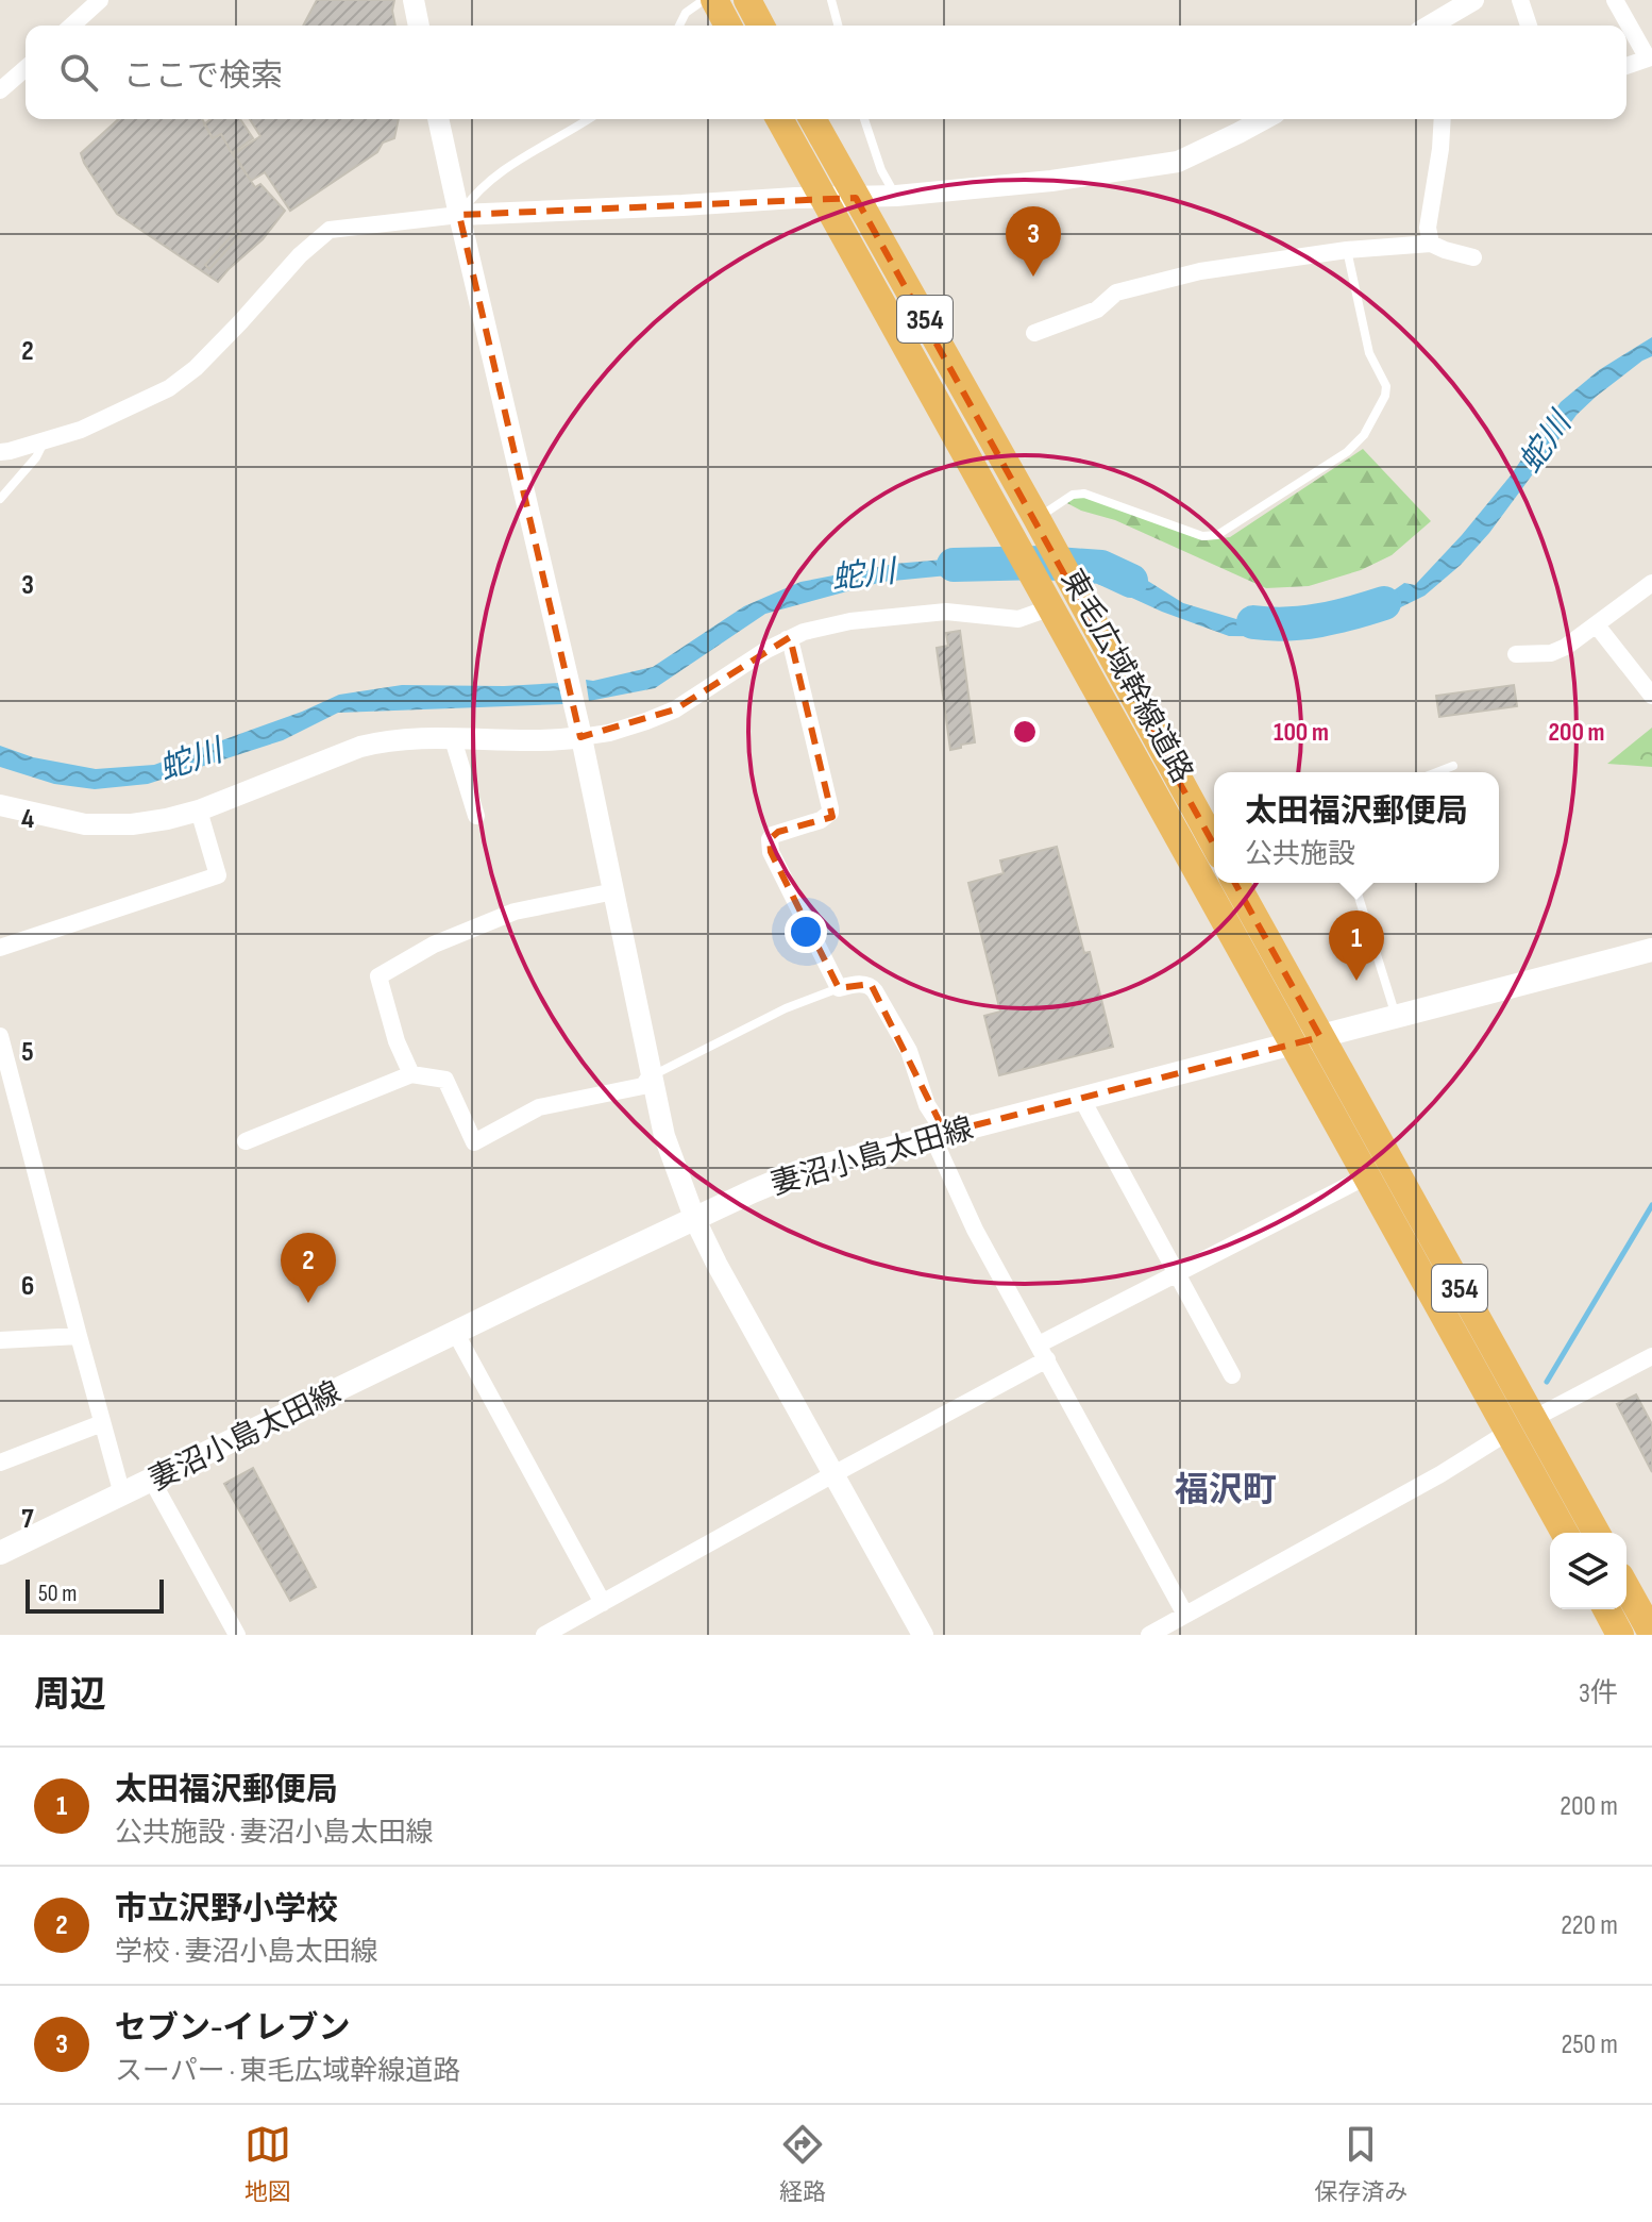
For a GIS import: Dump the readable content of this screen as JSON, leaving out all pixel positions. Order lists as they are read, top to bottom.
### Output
{
  "streets": {
    "highway": ["354", "東毛広域幹線道路"],
    "main road": ["妻沼小島太田線"]
  },
  "crossings": [
    ["東毛広域幹線道路", "妻沼小島太田線"]
  ],
  "districts": ["福沢町"],
  "water": ["蛇川"],
  "scale_bar": "50 m",
  "page": {
    "search": "ここで検索",
    "pins": ["3", "1", "2"],
    "popup": ["太田福沢郵便局", "公共施設"],
    "scale": "50 m",
    "heading": ["周辺", "3件"],
    "list": [
      {
        "mark": "1",
        "name": "太田福沢郵便局",
        "note": "公共施設 · 妻沼小島太田線",
        "value": "200 m"
      },
      {
        "mark": "2",
        "name": "市立沢野小学校",
        "note": "学校 · 妻沼小島太田線",
        "value": "220 m"
      },
      {
        "mark": "3",
        "name": "セブン-イレブン",
        "note": "スーパー · 東毛広域幹線道路",
        "value": "250 m"
      }
    ],
    "nav": ["地図", "経路", "保存済み"]
  },
  "grid": {
    "rows": [
      "2",
      "3",
      "4",
      "5",
      "6",
      "7"
    ]
  },
  "rings": ["100 m", "200 m"]
}
